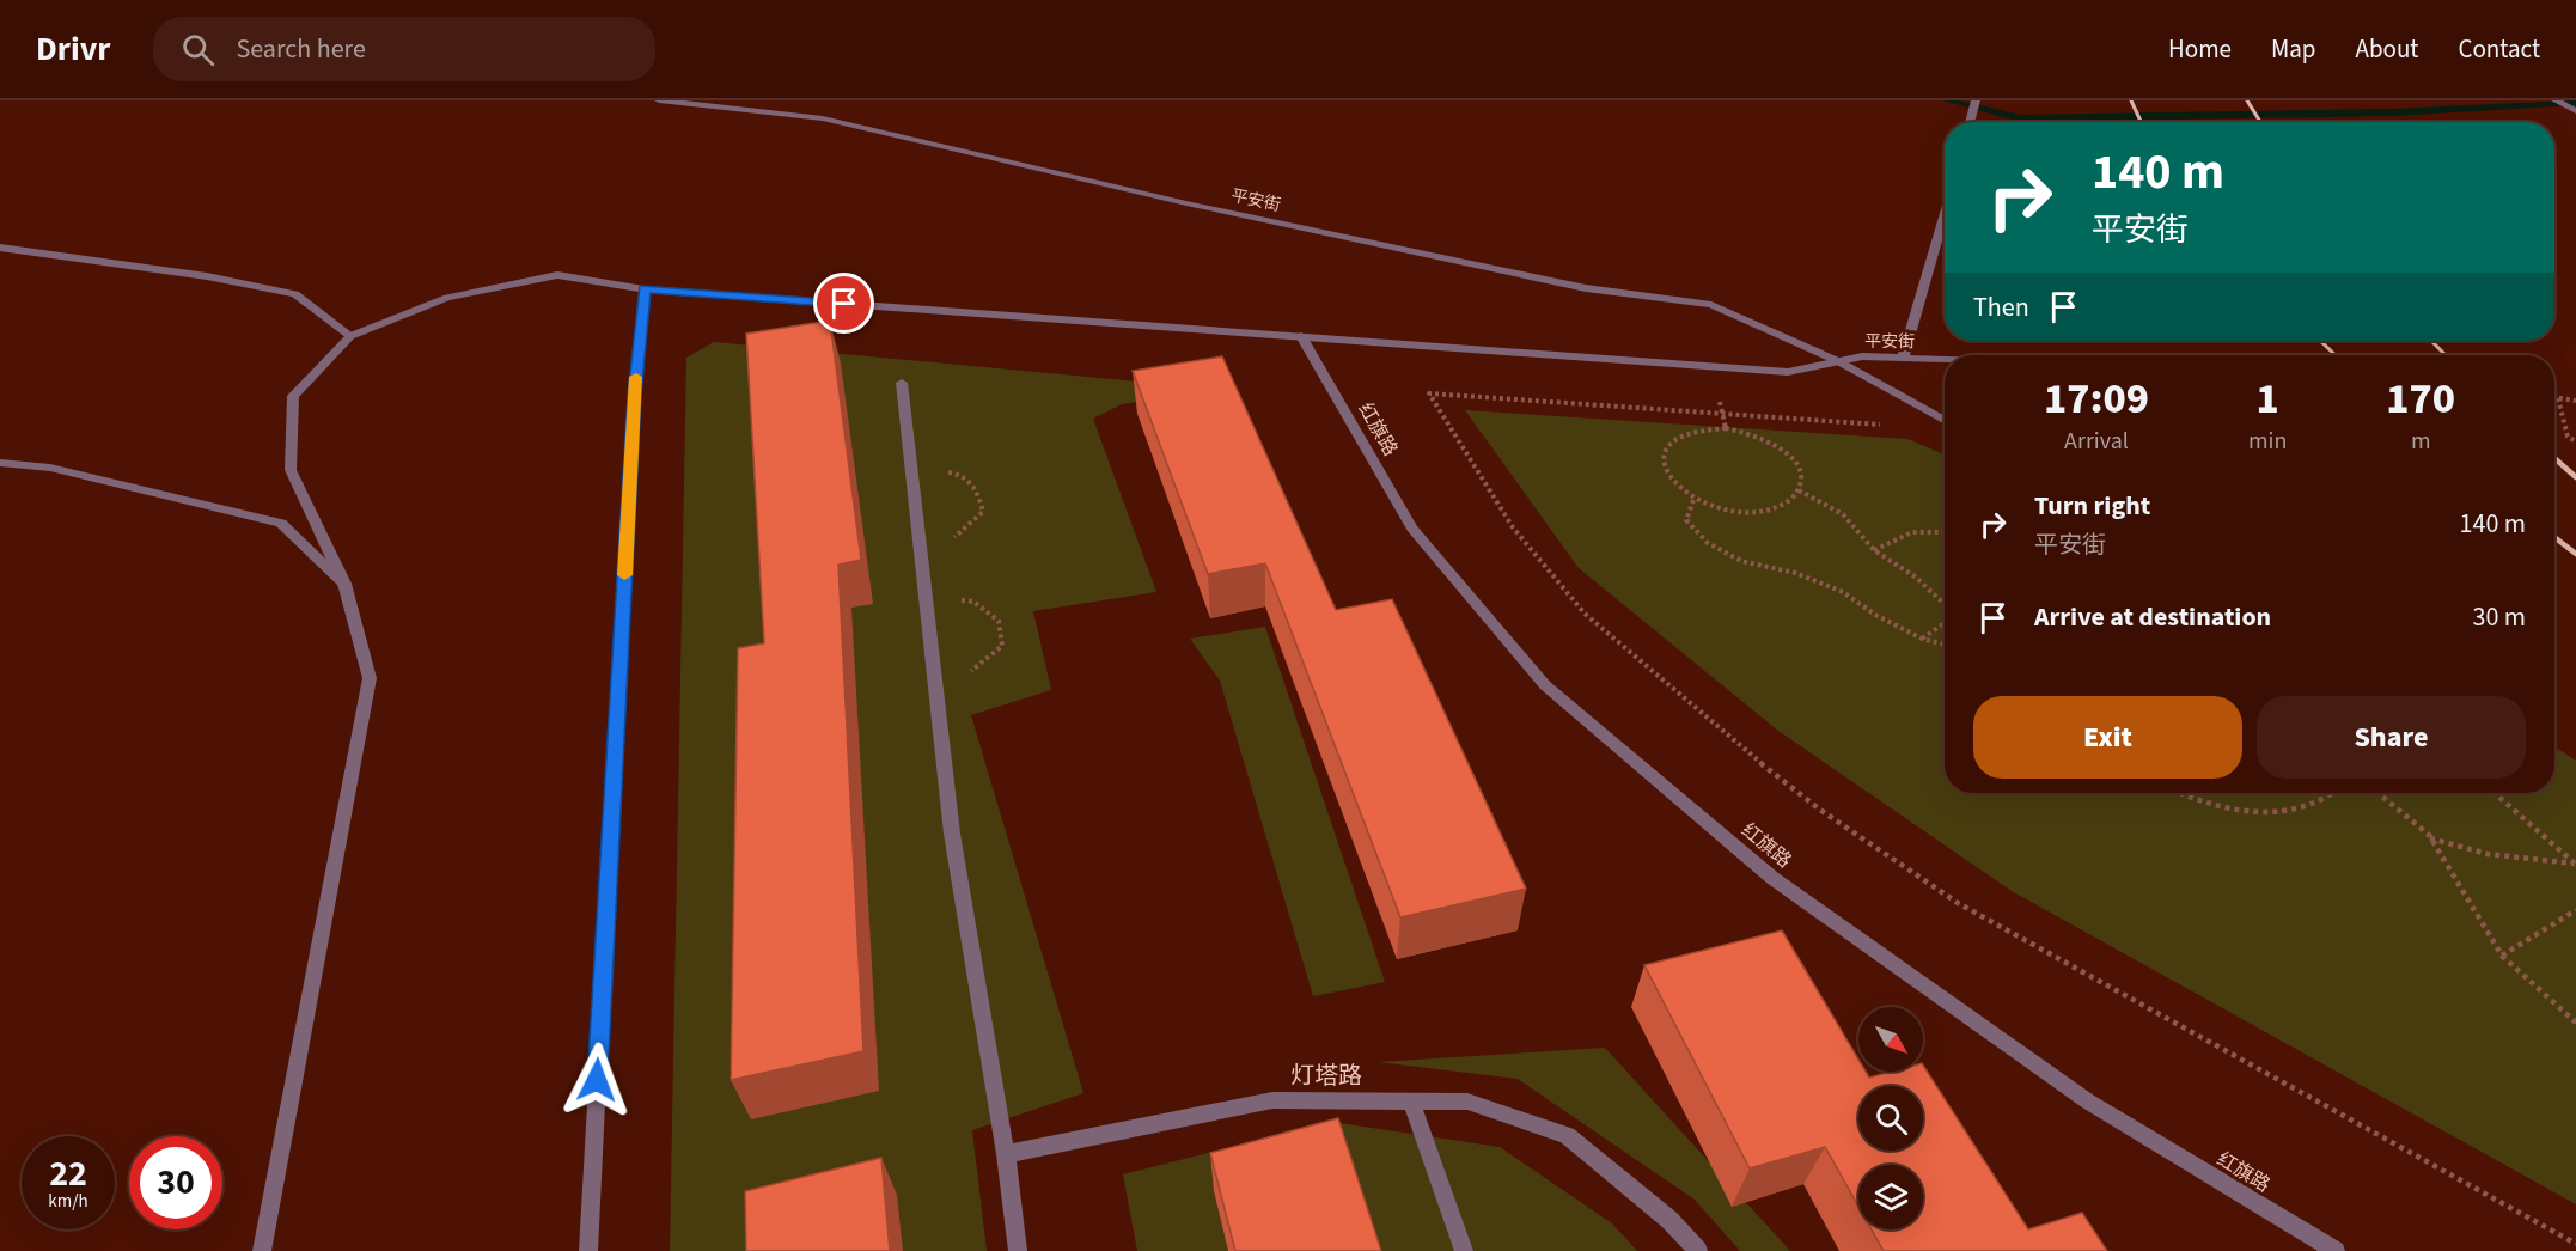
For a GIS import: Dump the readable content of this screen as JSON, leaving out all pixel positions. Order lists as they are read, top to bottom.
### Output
{
  "streets": {
    "street": ["平安街", "红旗路", "灯塔路"]
  },
  "crossings": [
    ["平安街", "红旗路"]
  ],
  "north": "bottom right",
  "page": {
    "header": "Drivr",
    "search": "Search here",
    "nav": [
      "Home",
      "Map",
      "About",
      "Contact"
    ],
    "turn": ["140 m", "平安街"],
    "then": "Then",
    "eta": [
      "17:09",
      "Arrival",
      "1",
      "min",
      "170",
      "m"
    ],
    "list": [
      {
        "name": "Turn right",
        "note": "平安街",
        "value": "140 m"
      },
      {
        "name": "Arrive at destination",
        "value": "30 m"
      }
    ],
    "buttons": ["Exit", "Share"],
    "speed": "22 km/h",
    "limit": "30"
  }
}
